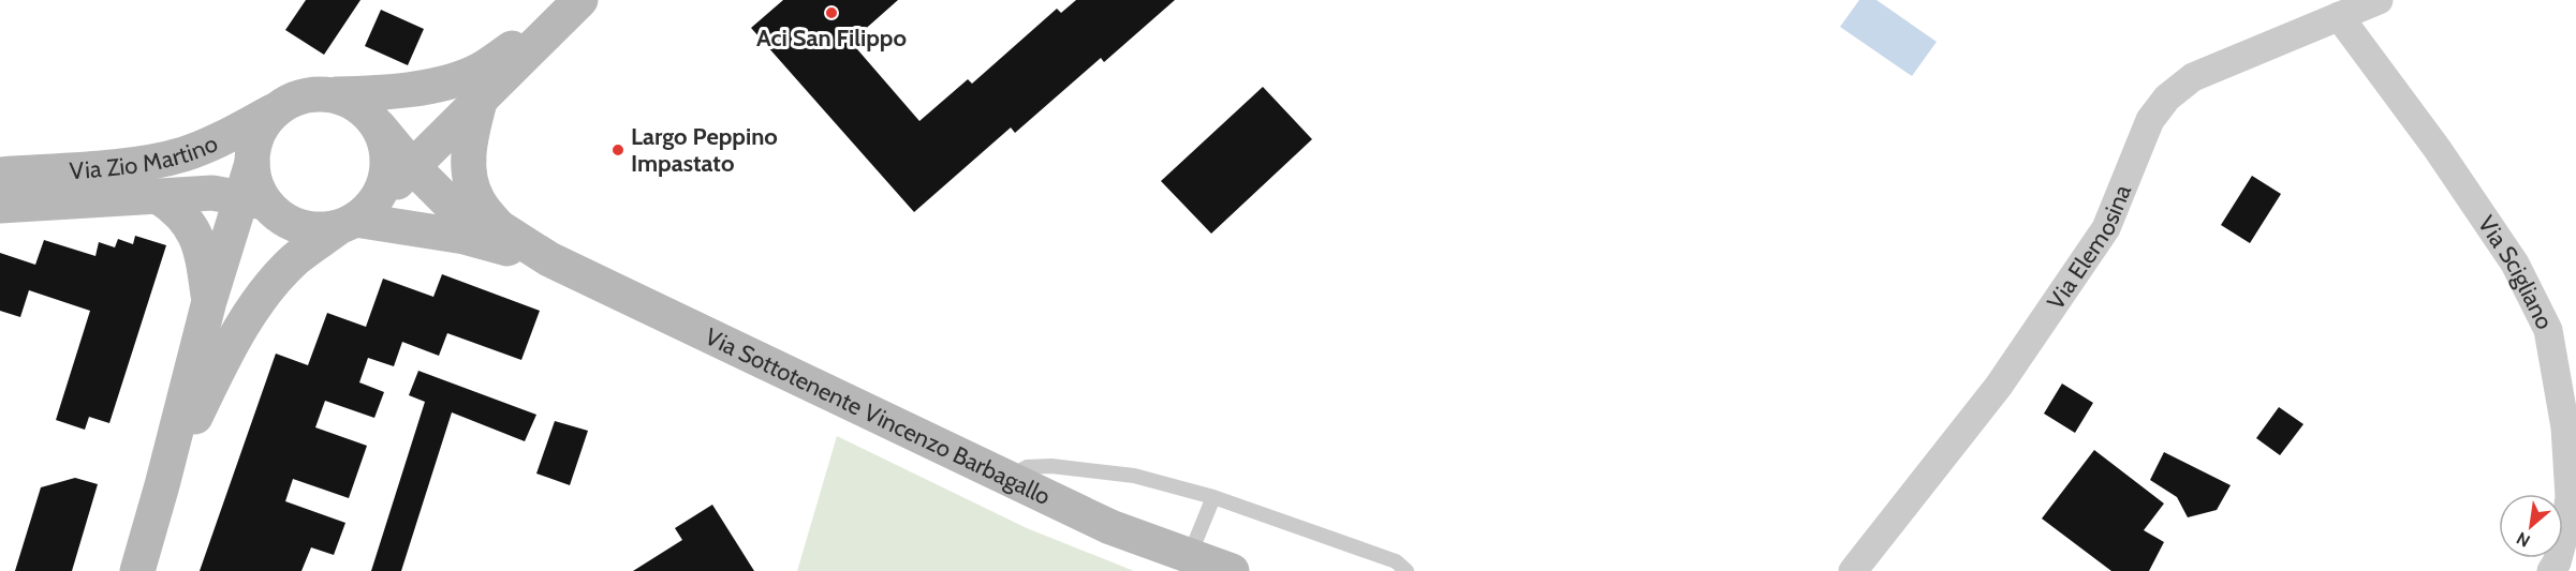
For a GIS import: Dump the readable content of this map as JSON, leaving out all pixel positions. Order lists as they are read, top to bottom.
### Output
{
  "streets": {
    "street": [
      "Via Zio Martino",
      "Via Elemosina",
      "Via Scigliano",
      "Via Sottotenente Vincenzo Barbagallo"
    ]
  },
  "crossings": [
    ["Via Elemosina", "Via Scigliano"]
  ],
  "places": ["Aci San Filippo", "Largo Peppino Impastato"],
  "north": "bottom left"
}
